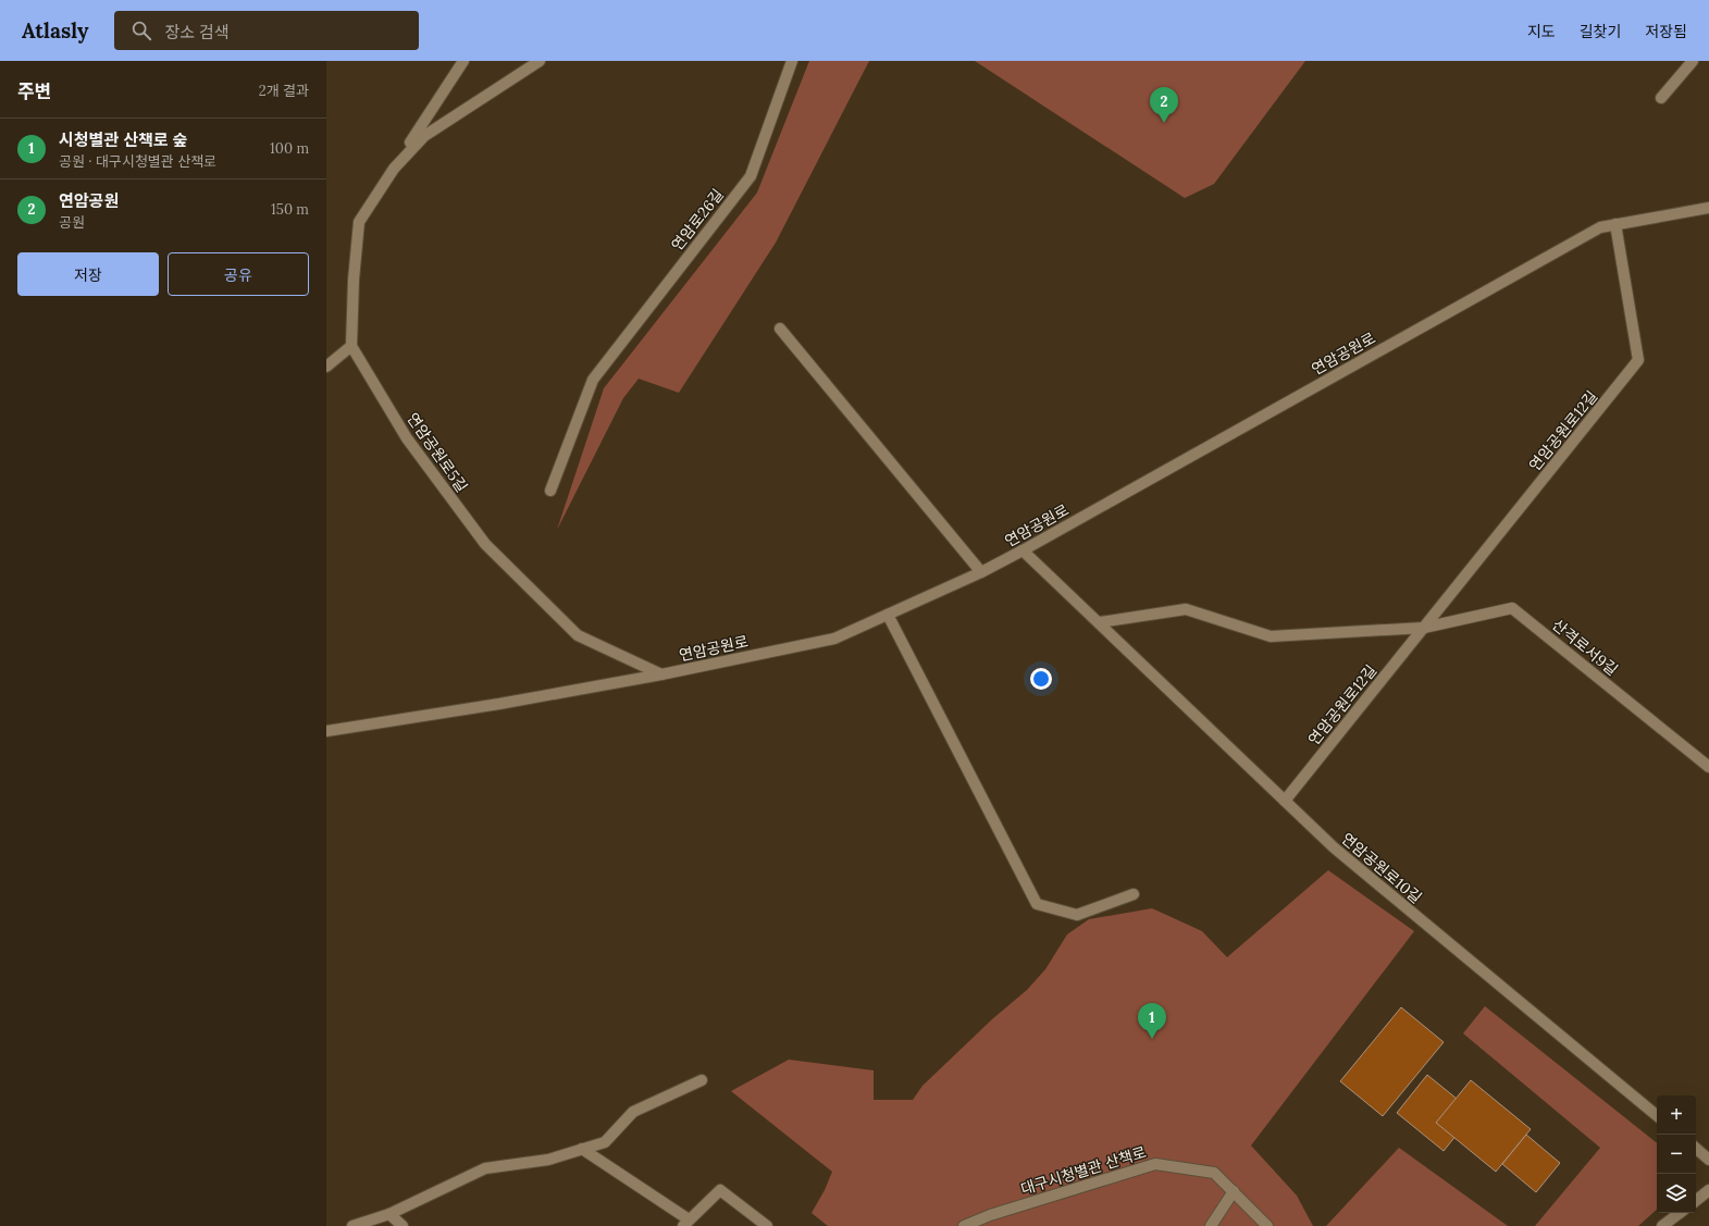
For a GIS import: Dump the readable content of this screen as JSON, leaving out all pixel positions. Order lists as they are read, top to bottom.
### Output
{
  "streets": {
    "street": [
      "연암로26길",
      "연암공원로",
      "연암공원로12길",
      "연암공원로5길",
      "산격로서9길",
      "연암공원로10길",
      "대구시청별관 산책로"
    ]
  },
  "crossings": [
    ["연암공원로", "연암공원로12길"],
    ["연암공원로", "연암공원로5길"],
    ["연암공원로", "연암공원로10길"],
    ["연암공원로12길", "산격로서9길"],
    ["연암공원로12길", "연암공원로10길"]
  ],
  "page": {
    "header": "Atlasly",
    "search": "장소 검색",
    "nav": ["지도", "길찾기", "저장됨"],
    "heading": ["주변", "2개 결과"],
    "pins": ["2", "1"],
    "list": [
      {
        "mark": "1",
        "name": "시청별관 산책로 숲",
        "note": "공원 · 대구시청별관 산책로",
        "value": "100 m"
      },
      {
        "mark": "2",
        "name": "연암공원",
        "note": "공원",
        "value": "150 m"
      }
    ],
    "buttons": ["저장", "공유"],
    "map_buttons": ["+", "−"]
  }
}
